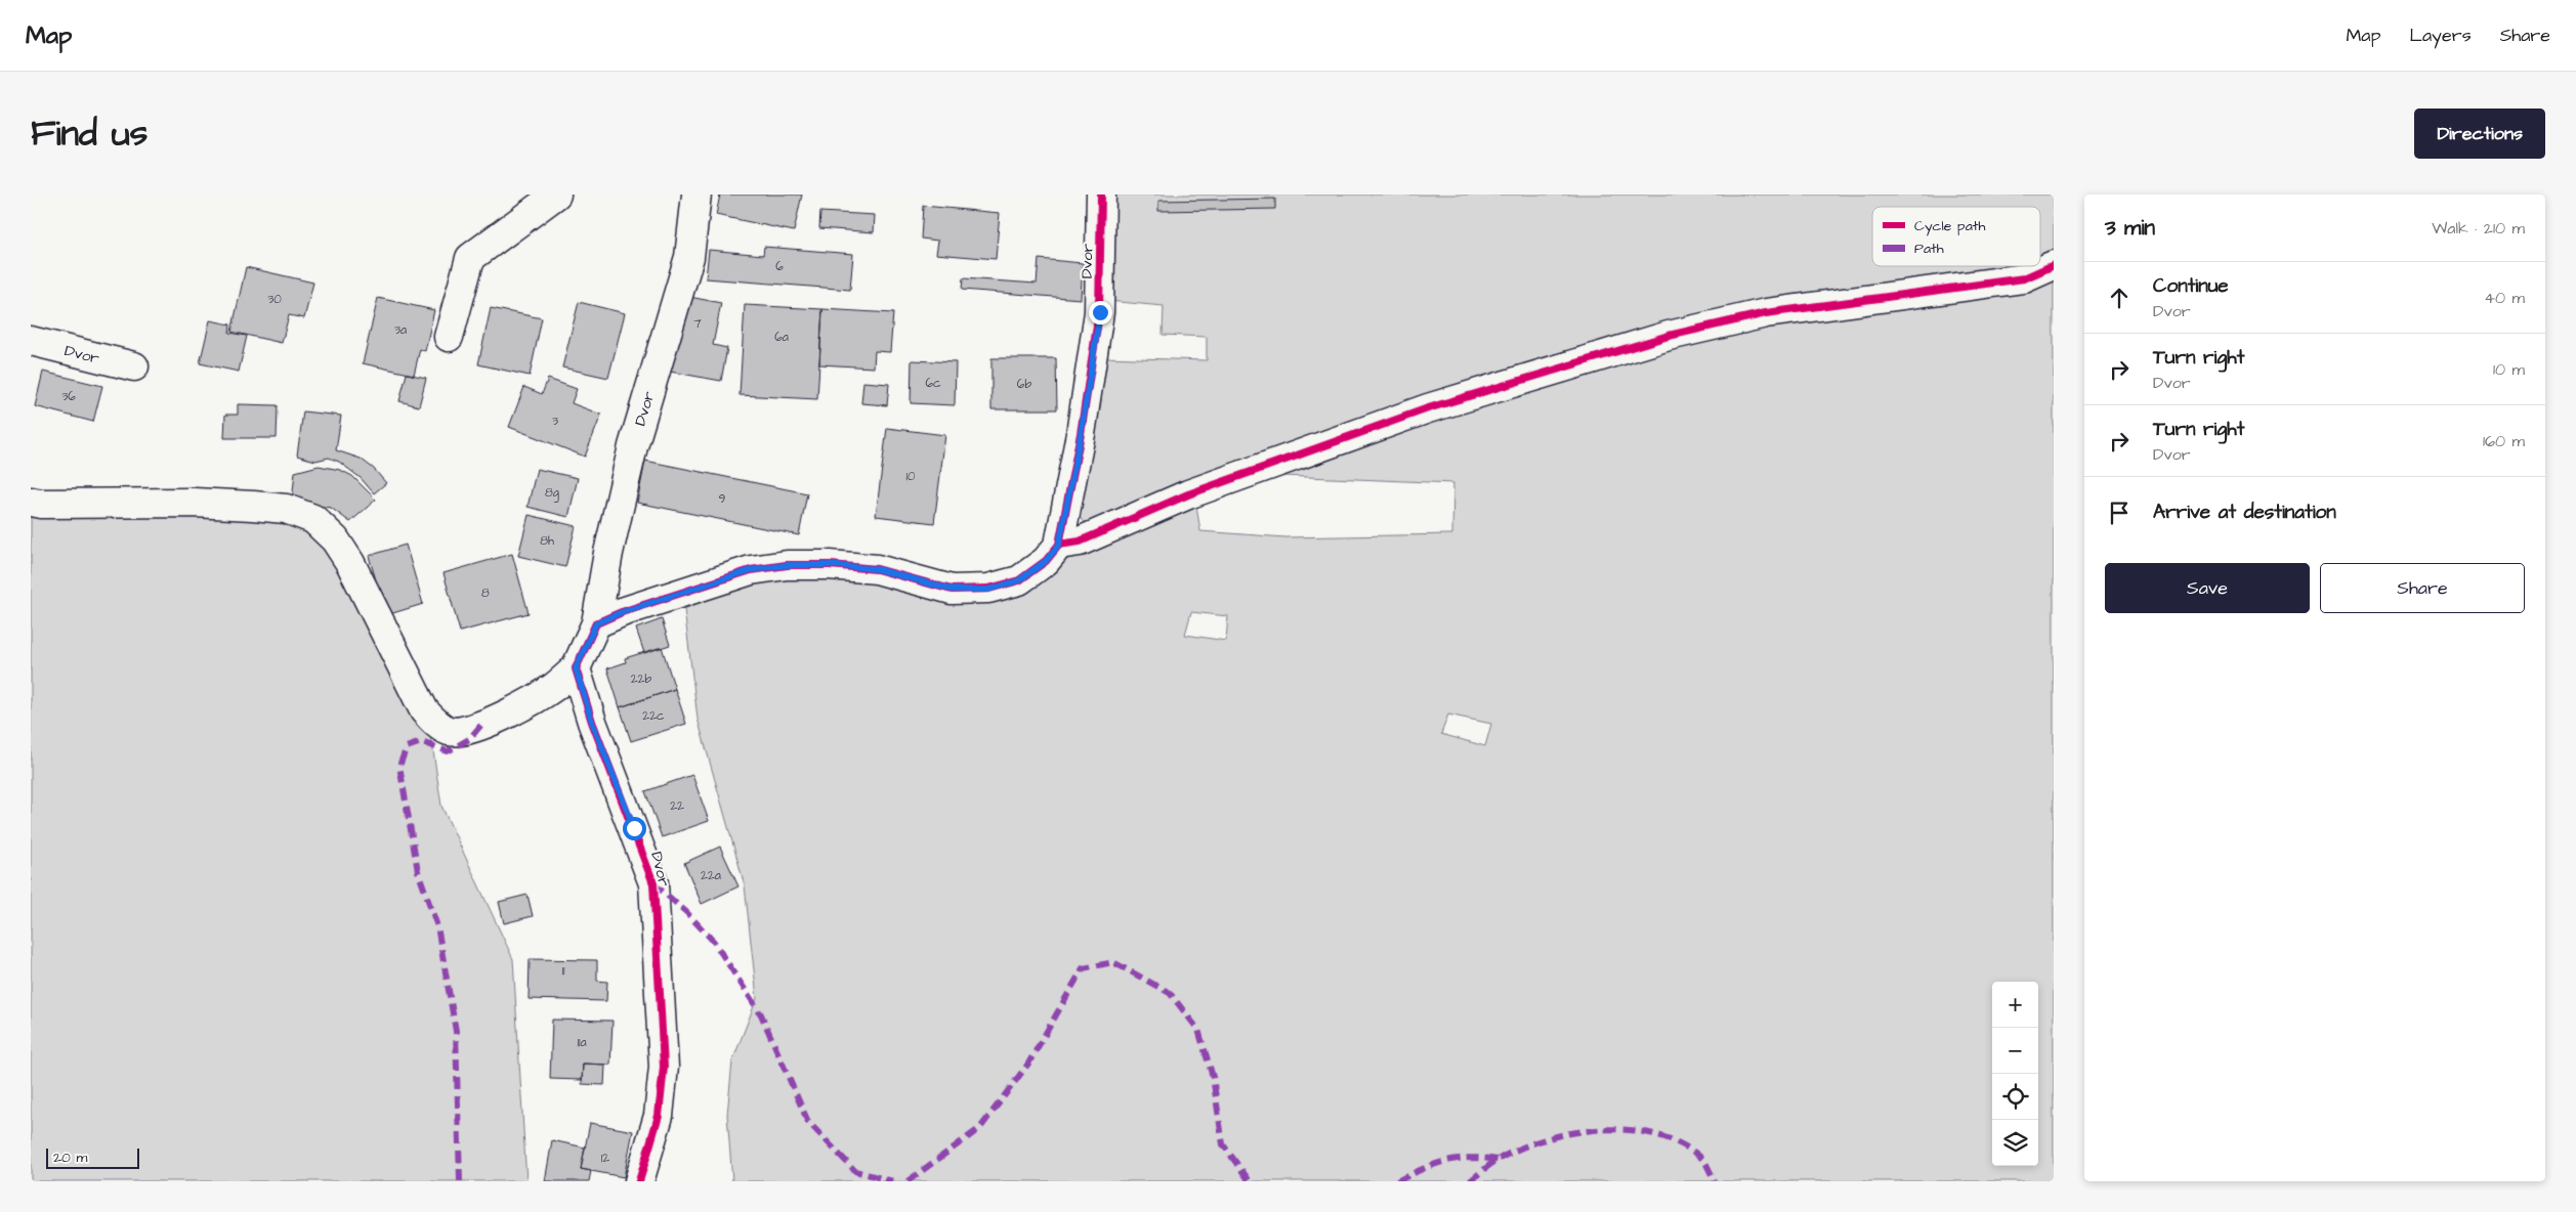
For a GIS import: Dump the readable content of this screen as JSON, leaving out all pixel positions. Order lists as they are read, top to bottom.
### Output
{
  "streets": {
    "street": ["Dvor"]
  },
  "house_numbers": [
    "6",
    "30",
    "7",
    "3a",
    "6a",
    "6c",
    "6b",
    "36",
    "3",
    "10",
    "8g",
    "9",
    "8h",
    "8",
    "22b",
    "22c",
    "22",
    "22a",
    "11",
    "11a",
    "12"
  ],
  "legend": ["Cycle path", "Path"],
  "scale_bar": "20 m",
  "page": {
    "header": "Map",
    "nav": ["Map", "Layers", "Share"],
    "title": "Find us",
    "buttons": [
      "Directions",
      ["Save", "Share"]
    ],
    "heading": ["3 min", "Walk · 210 m"],
    "list": [
      ["Continue", "Dvor", "40 m"],
      ["Turn right", "Dvor", "10 m"],
      ["Turn right", "Dvor", "160 m"],
      "Arrive at destination"
    ],
    "map_buttons": ["+", "−"],
    "scale": "20 m"
  }
}
